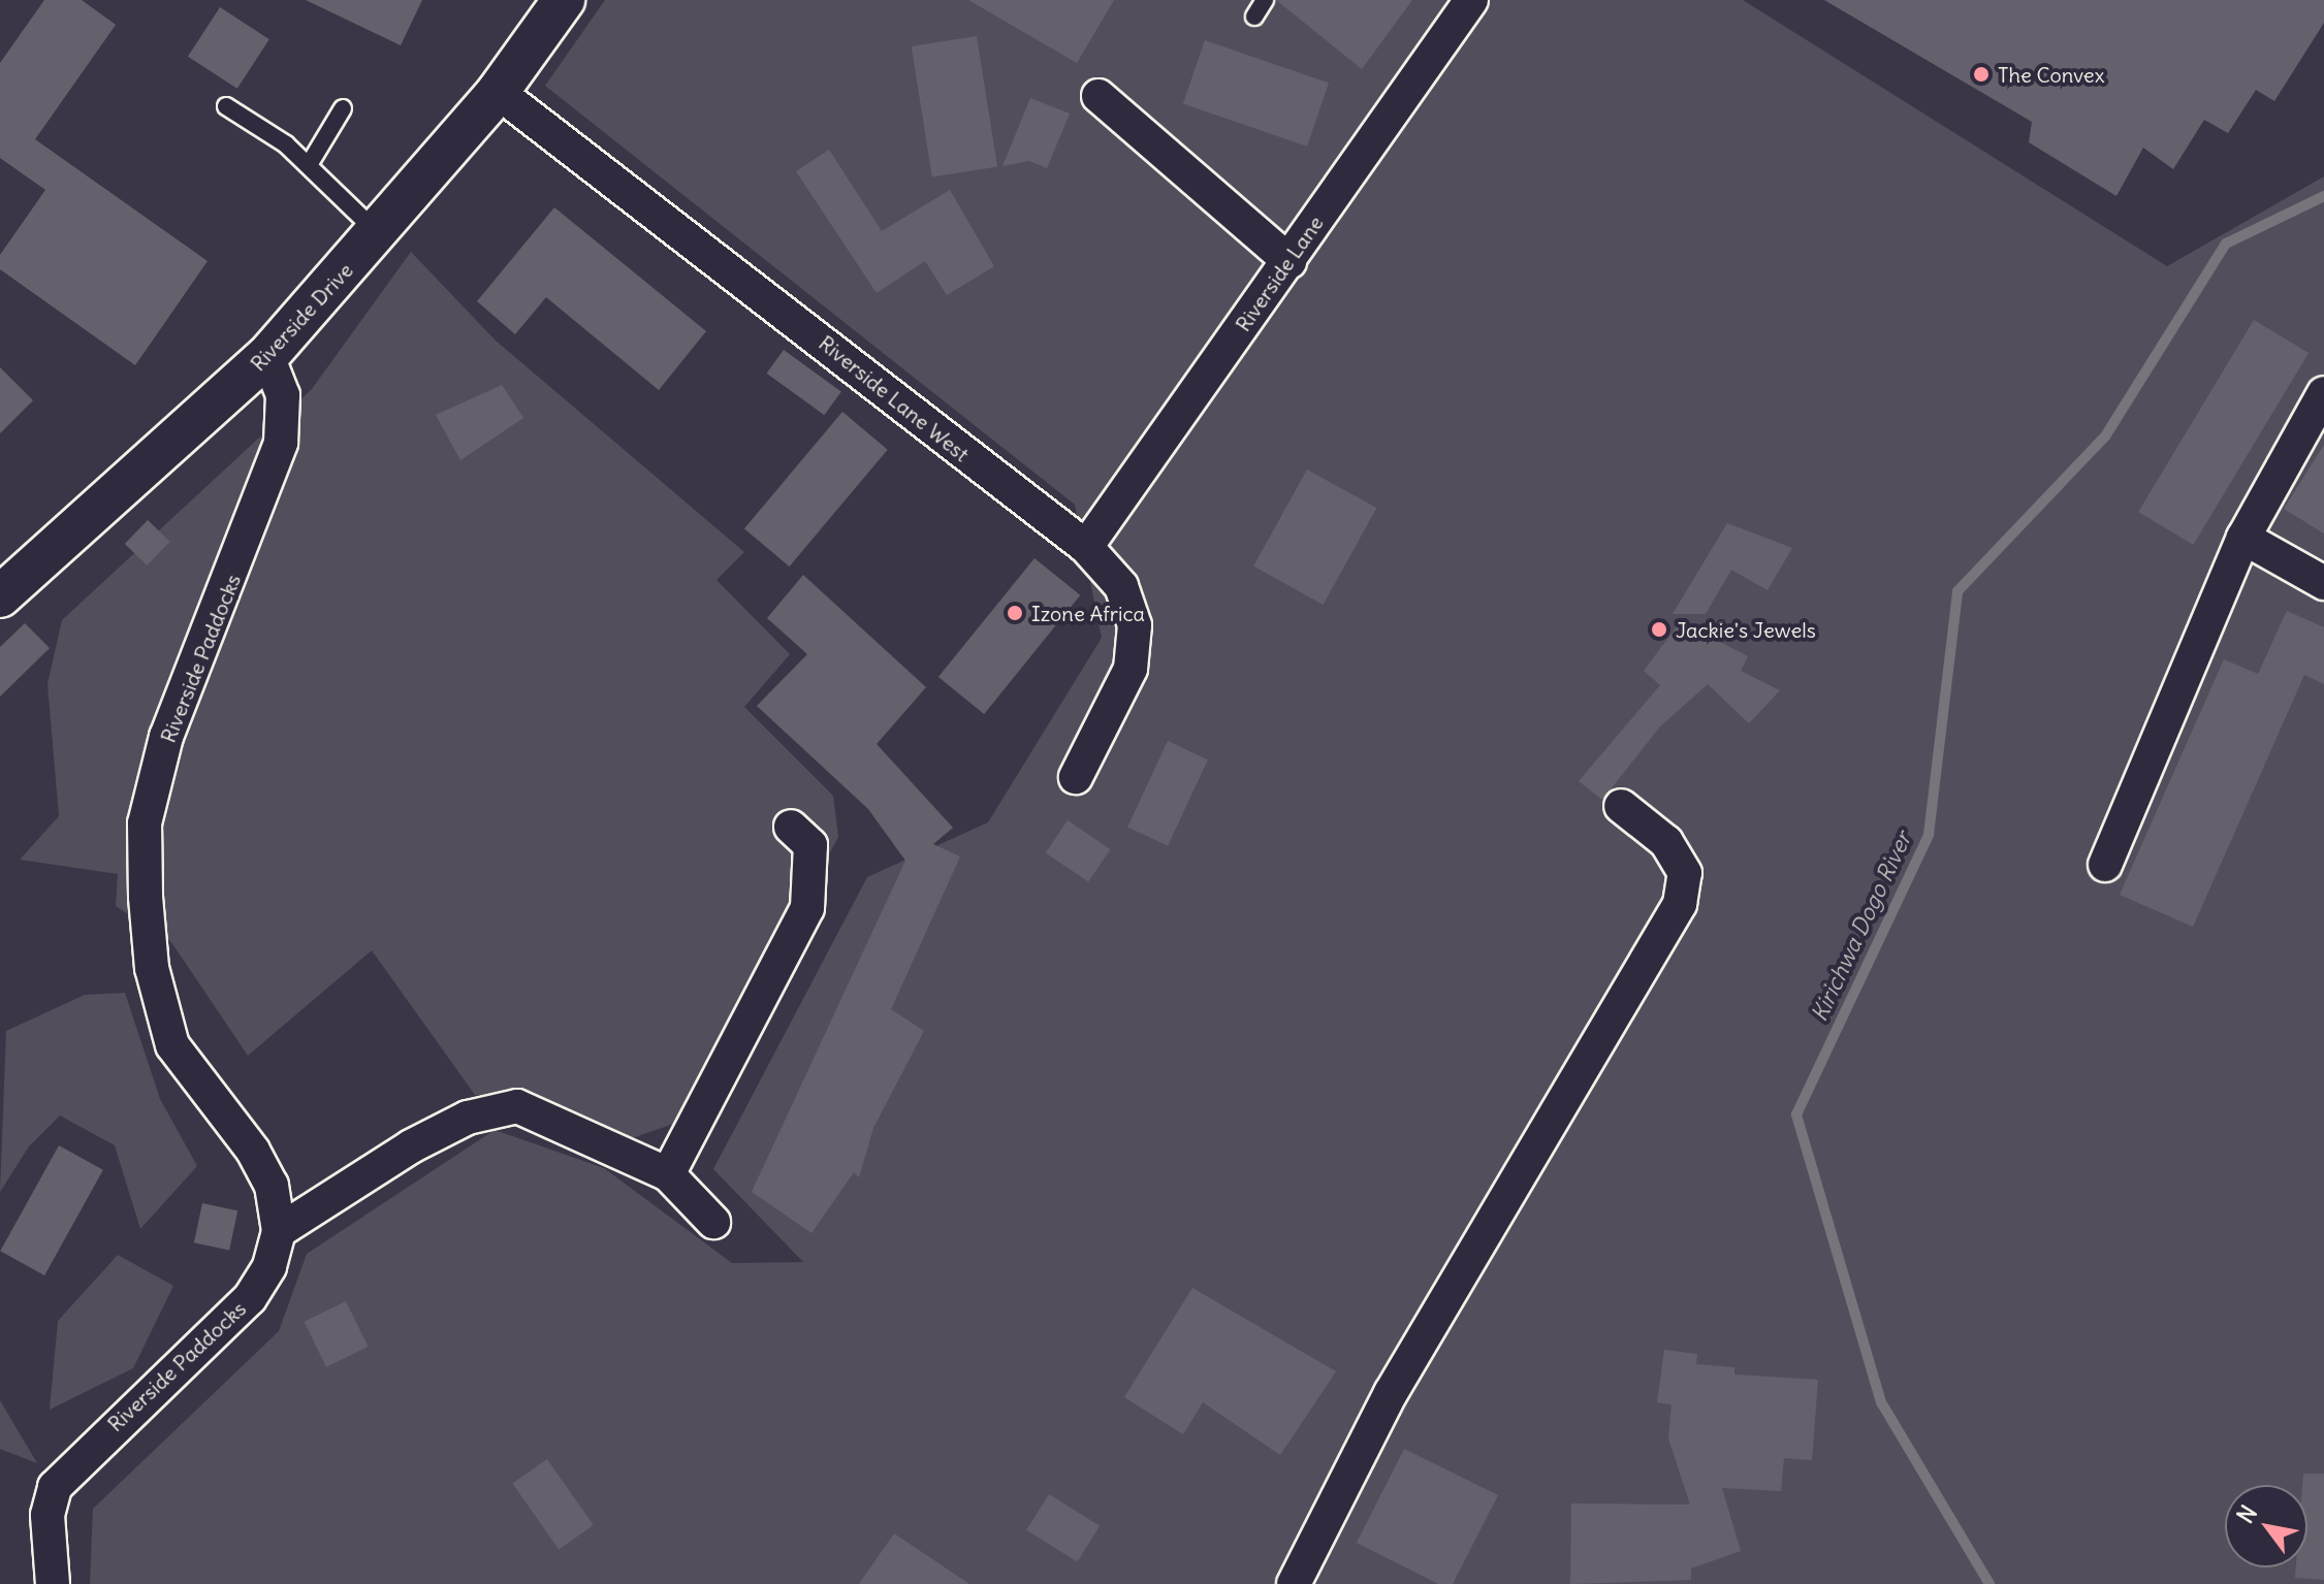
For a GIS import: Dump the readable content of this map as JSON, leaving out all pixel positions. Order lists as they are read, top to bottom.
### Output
{
  "streets": {
    "street": [
      "Riverside Lane",
      "Riverside Drive",
      "Riverside Lane West",
      "Riverside Paddocks"
    ]
  },
  "crossings": [
    ["Riverside Lane", "Riverside Lane West"],
    ["Riverside Drive", "Riverside Lane West"],
    ["Riverside Drive", "Riverside Paddocks"]
  ],
  "water": ["Kirichwa Dogo River"],
  "places": ["The Convex", "Izone Africa", "Jackie's Jewels"],
  "north": "top left"
}
